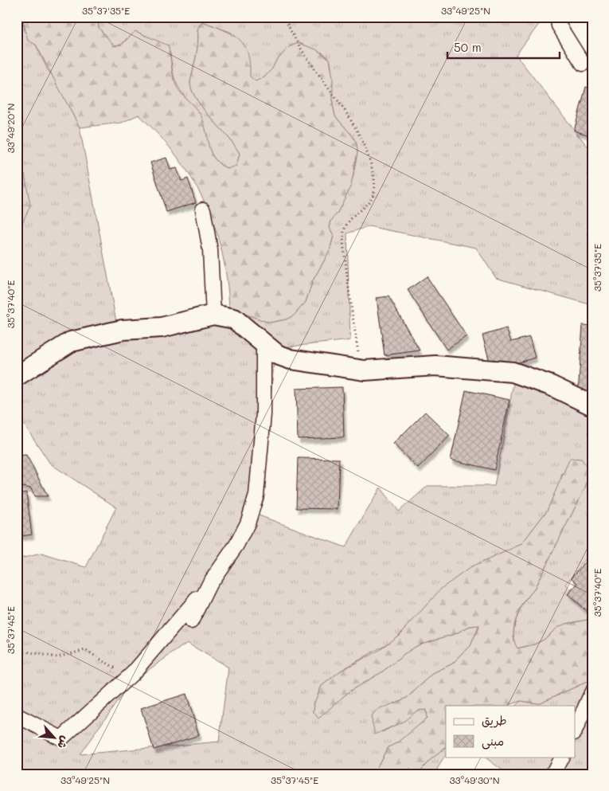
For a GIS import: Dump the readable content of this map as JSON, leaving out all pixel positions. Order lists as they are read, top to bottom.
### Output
{
  "legend": ["طريق", "مبنى"],
  "scale_bar": "50 m",
  "north": "bottom right",
  "coordinates": [
    "35°37'35\"E",
    "33°49'25\"N",
    "33°49'20\"N",
    "35°37'40\"E",
    "35°37'45\"E",
    "33°49'30\"N"
  ]
}
